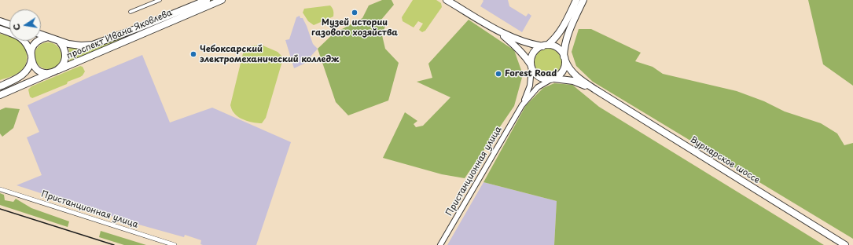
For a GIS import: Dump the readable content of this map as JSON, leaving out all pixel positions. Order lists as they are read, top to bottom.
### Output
{
  "streets": {
    "main road": ["проспект Ивана Яковлева", "Вурнарское шоссе"],
    "street": ["Пристанционная улица"]
  },
  "crossings": [
    ["Вурнарское шоссе", "Пристанционная улица"]
  ],
  "places": ["Музей истории газового хозяйства", "Чебоксарский электромеханический колледж", "Forest Road"],
  "north": "left"
}
